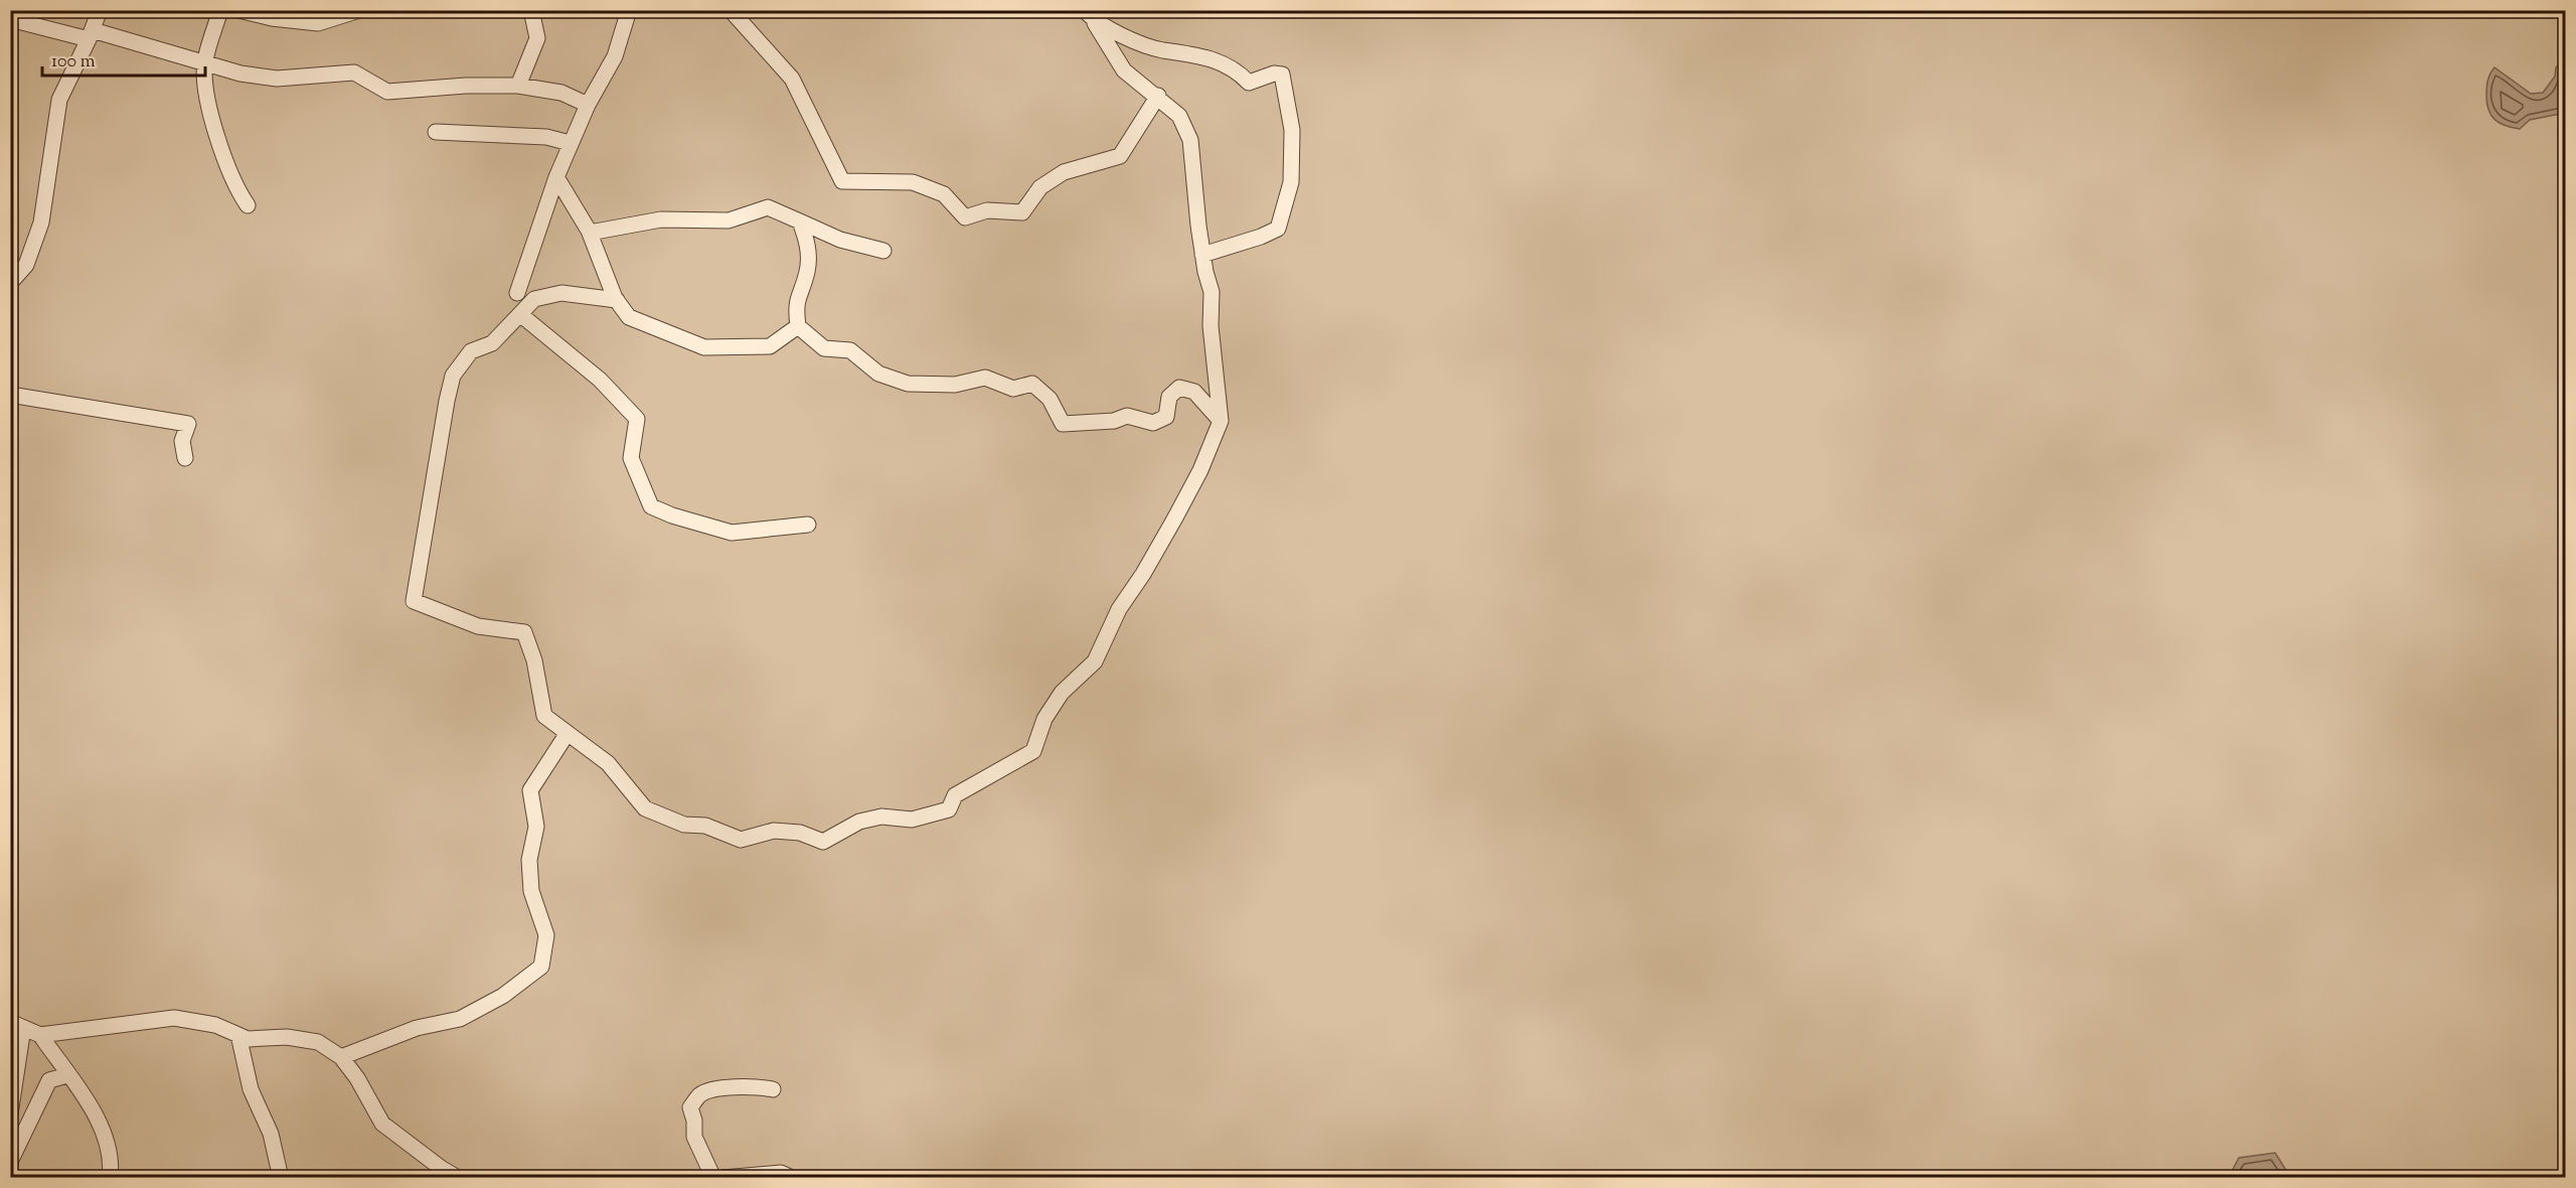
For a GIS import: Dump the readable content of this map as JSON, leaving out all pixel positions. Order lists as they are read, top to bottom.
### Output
{
  "scale_bar": "100 m"
}
